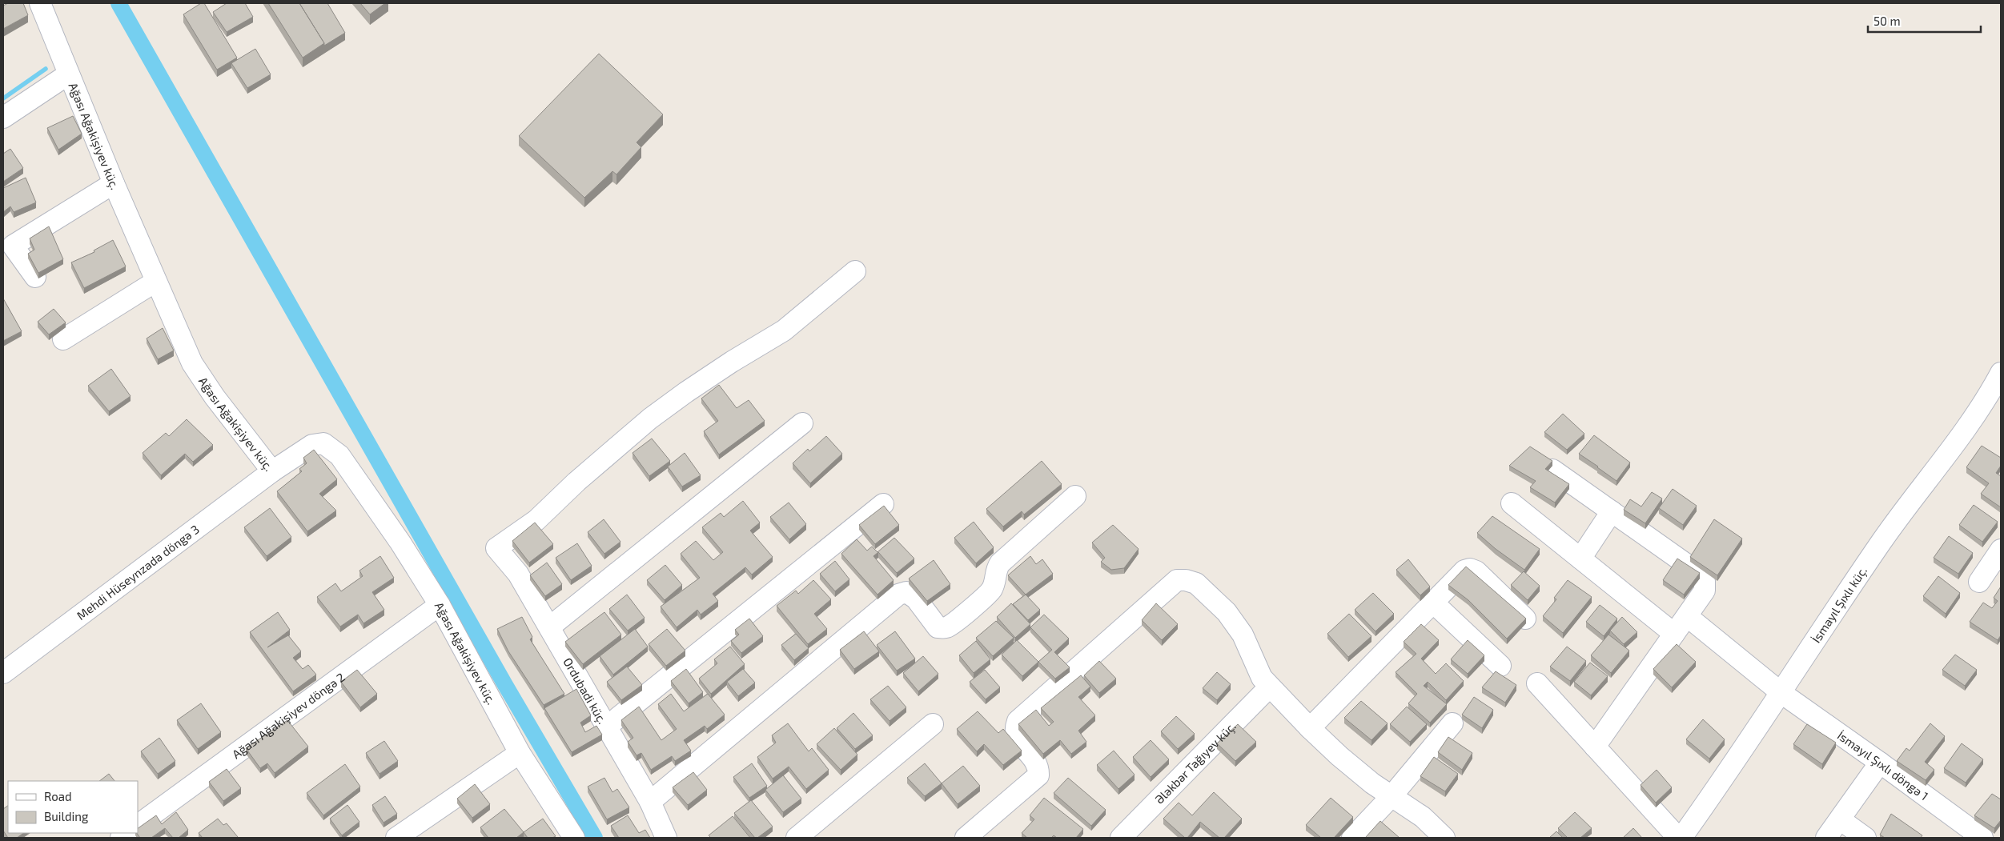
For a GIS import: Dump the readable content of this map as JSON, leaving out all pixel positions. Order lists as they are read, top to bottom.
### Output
{
  "streets": {
    "street": [
      "Ağası Ağakişiyev küç.",
      "Mehdi Hüseynzadə döngə 3",
      "İsmayıl Şıxlı küç.",
      "Ordubadi küç.",
      "Ağası Ağakişiyev döngə 2",
      "Ələkbər Tağıyev küç.",
      "İsmayıl Şıxlı döngə 1"
    ]
  },
  "crossings": [
    ["Ağası Ağakişiyev küç.", "Mehdi Hüseynzadə döngə 3"],
    ["Ağası Ağakişiyev küç.", "Ağası Ağakişiyev döngə 2"],
    ["İsmayıl Şıxlı küç.", "İsmayıl Şıxlı döngə 1"]
  ],
  "legend": ["Road", "Building"],
  "scale_bar": "50 m"
}
